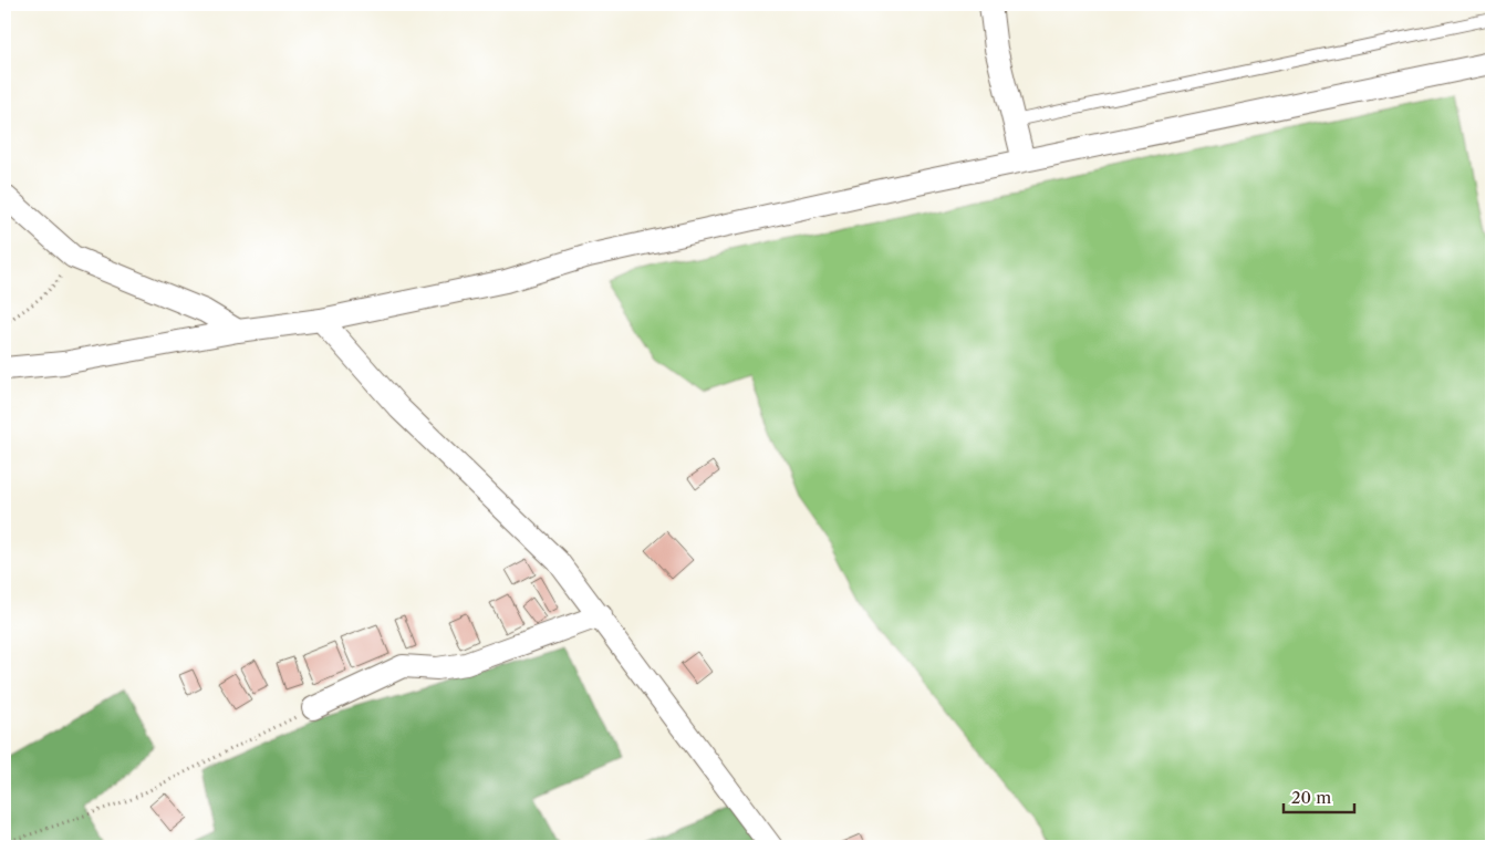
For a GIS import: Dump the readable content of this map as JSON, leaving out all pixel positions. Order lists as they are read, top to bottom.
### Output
{
  "scale_bar": "20 m"
}
